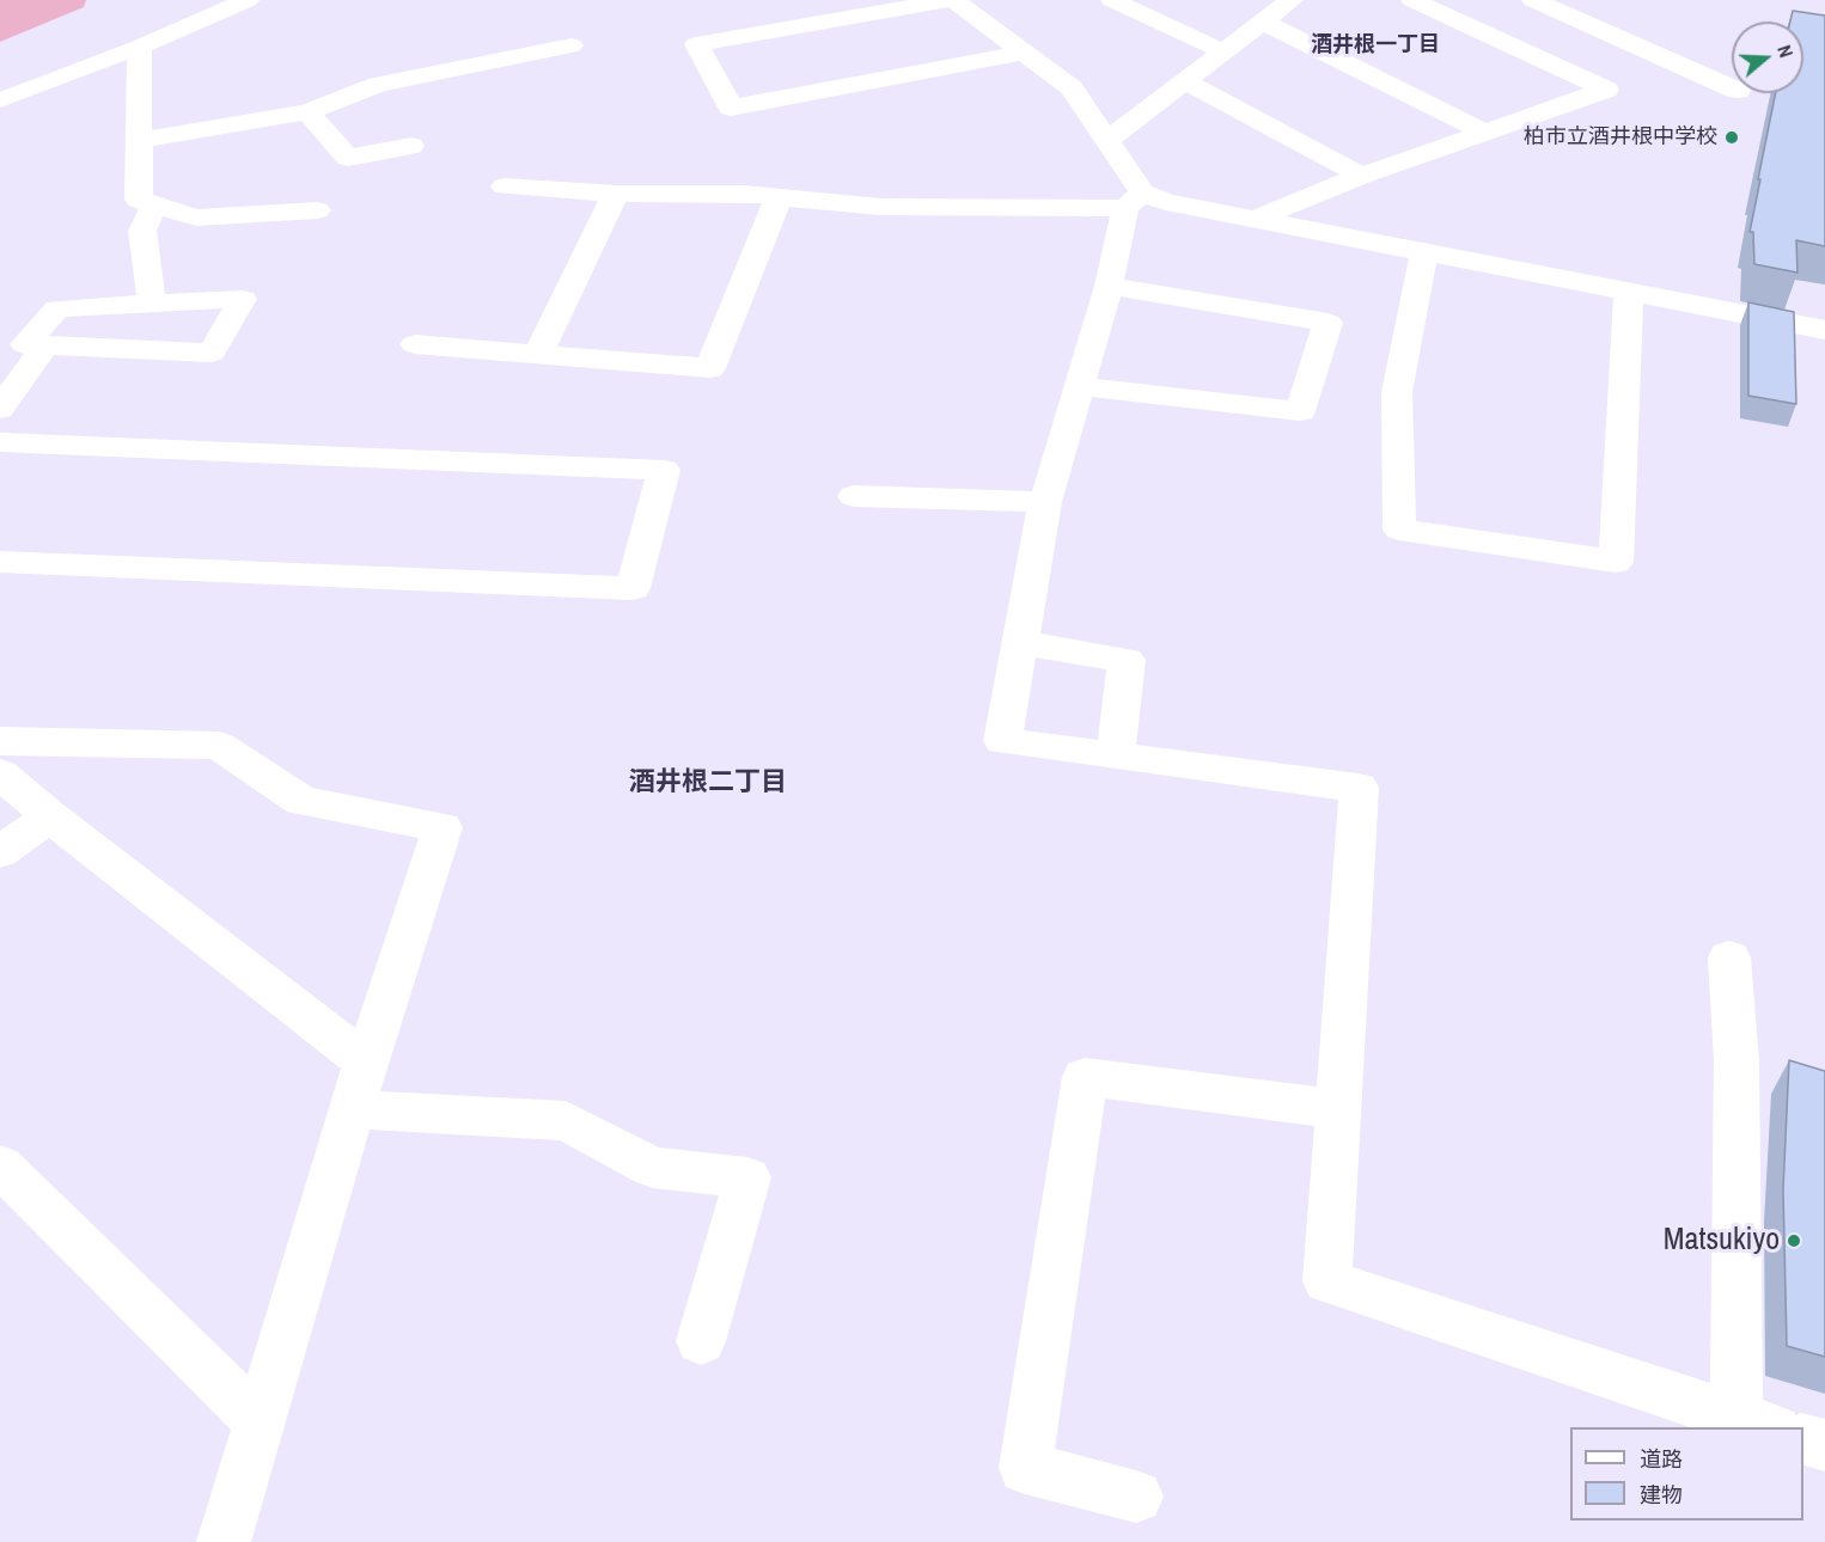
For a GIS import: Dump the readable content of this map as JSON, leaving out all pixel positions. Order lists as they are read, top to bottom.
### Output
{
  "districts": ["酒井根一丁目", "酒井根二丁目"],
  "places": ["柏市立酒井根中学校", "Matsukiyo"],
  "legend": ["道路", "建物"],
  "north": "right"
}
